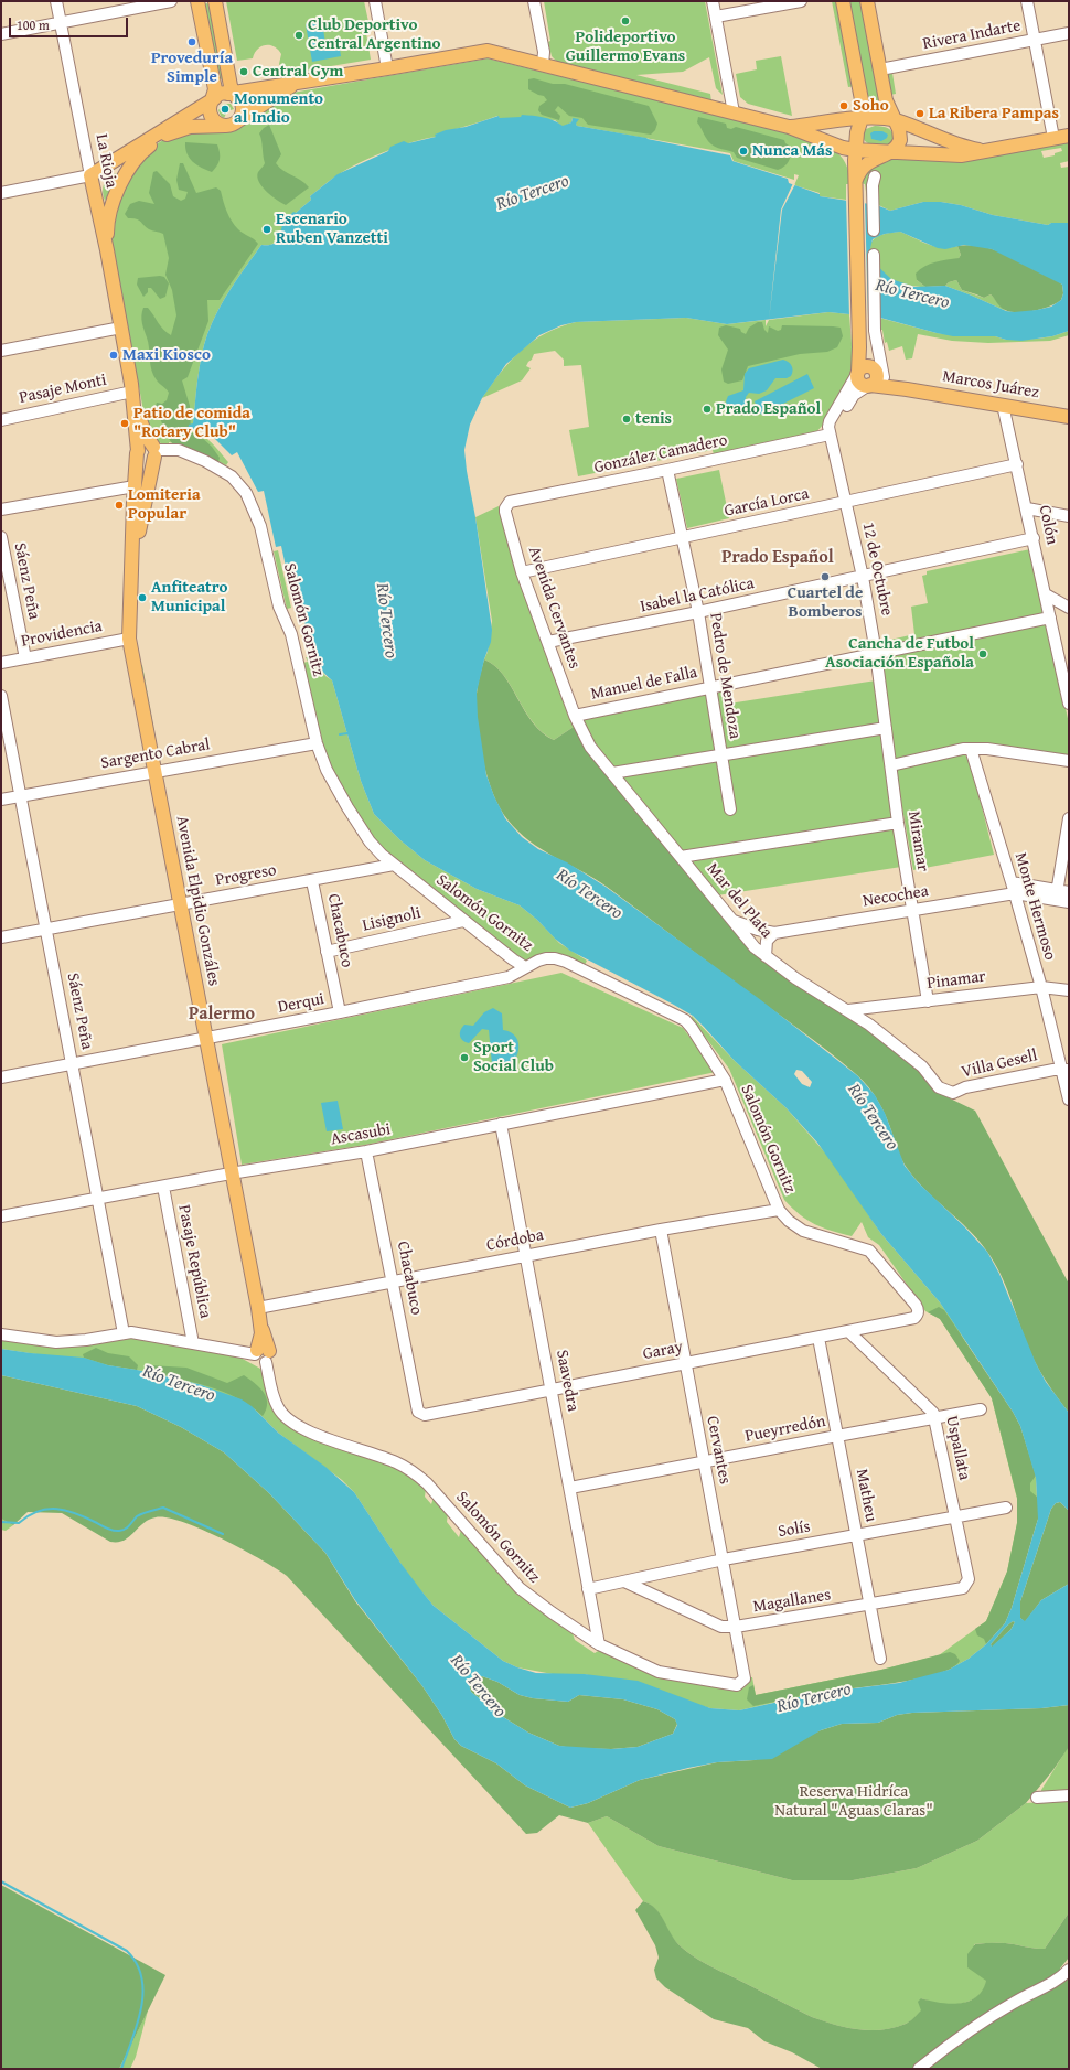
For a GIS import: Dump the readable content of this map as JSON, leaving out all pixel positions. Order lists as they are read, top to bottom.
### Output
{
  "streets": {
    "main road": ["La Rioja", "Marcos Juárez", "Avenida Elpidio Gonzáles"],
    "street": [
      "Rivera Indarte",
      "Pasaje Monti",
      "González Camadero",
      "García Lorca",
      "Colón",
      "12 de Octubre",
      "Sáenz Peña",
      "Isabel la Católica",
      "Avenida Cervantes",
      "Salomón Gornitz",
      "Providencia",
      "Pedro de Mendoza",
      "Manuel de Falla",
      "Sargento Cabral",
      "Miramar",
      "Progreso",
      "Necochea",
      "Mar del Plata",
      "Monte Hermoso",
      "Lisignoli",
      "Chacabuco",
      "Pinamar",
      "Derqui",
      "Villa Gesell",
      "Ascasubi",
      "Córdoba",
      "Pasaje República",
      "Garay",
      "Saavedra",
      "Pueyrredón",
      "Uspallata",
      "Cervantes",
      "Matheu",
      "Solís",
      "Magallanes"
    ]
  },
  "crossings": [
    ["La Rioja", "Avenida Elpidio Gonzáles"],
    ["Marcos Juárez", "Colón"],
    ["Marcos Juárez", "12 de Octubre"],
    ["Pasaje Monti", "Avenida Elpidio Gonzáles"],
    ["González Camadero", "12 de Octubre"],
    ["González Camadero", "Avenida Cervantes"],
    ["González Camadero", "Pedro de Mendoza"],
    ["García Lorca", "Colón"],
    ["García Lorca", "12 de Octubre"],
    ["García Lorca", "Avenida Cervantes"],
    ["García Lorca", "Pedro de Mendoza"],
    ["Colón", "Isabel la Católica"],
    ["Colón", "Manuel de Falla"],
    ["12 de Octubre", "Isabel la Católica"],
    ["12 de Octubre", "Manuel de Falla"],
    ["12 de Octubre", "Miramar"],
    ["Sáenz Peña", "Providencia"],
    ["Sáenz Peña", "Sargento Cabral"],
    ["Sáenz Peña", "Progreso"],
    ["Sáenz Peña", "Derqui"],
    ["Sáenz Peña", "Ascasubi"],
    ["Isabel la Católica", "Avenida Cervantes"],
    ["Isabel la Católica", "Pedro de Mendoza"],
    ["Avenida Cervantes", "Manuel de Falla"],
    ["Avenida Cervantes", "Mar del Plata"],
    ["Salomón Gornitz", "Sargento Cabral"],
    ["Salomón Gornitz", "Progreso"],
    ["Salomón Gornitz", "Avenida Elpidio Gonzáles"],
    ["Salomón Gornitz", "Lisignoli"],
    ["Salomón Gornitz", "Derqui"],
    ["Salomón Gornitz", "Ascasubi"],
    ["Salomón Gornitz", "Córdoba"],
    ["Salomón Gornitz", "Garay"],
    ["Salomón Gornitz", "Saavedra"],
    ["Salomón Gornitz", "Cervantes"],
    ["Providencia", "Avenida Elpidio Gonzáles"],
    ["Pedro de Mendoza", "Manuel de Falla"],
    ["Sargento Cabral", "Avenida Elpidio Gonzáles"],
    ["Miramar", "Necochea"],
    ["Miramar", "Pinamar"],
    ["Progreso", "Avenida Elpidio Gonzáles"],
    ["Progreso", "Chacabuco"],
    ["Necochea", "Mar del Plata"],
    ["Necochea", "Monte Hermoso"],
    ["Avenida Elpidio Gonzáles", "Derqui"],
    ["Avenida Elpidio Gonzáles", "Ascasubi"],
    ["Avenida Elpidio Gonzáles", "Córdoba"],
    ["Mar del Plata", "Pinamar"],
    ["Mar del Plata", "Villa Gesell"],
    ["Monte Hermoso", "Pinamar"],
    ["Monte Hermoso", "Villa Gesell"],
    ["Lisignoli", "Chacabuco"],
    ["Chacabuco", "Derqui"],
    ["Chacabuco", "Ascasubi"],
    ["Chacabuco", "Córdoba"],
    ["Chacabuco", "Garay"],
    ["Ascasubi", "Pasaje República"],
    ["Ascasubi", "Saavedra"],
    ["Córdoba", "Saavedra"],
    ["Córdoba", "Cervantes"],
    ["Garay", "Saavedra"],
    ["Garay", "Uspallata"],
    ["Garay", "Cervantes"],
    ["Garay", "Matheu"],
    ["Saavedra", "Pueyrredón"],
    ["Saavedra", "Solís"],
    ["Pueyrredón", "Uspallata"],
    ["Pueyrredón", "Cervantes"],
    ["Pueyrredón", "Matheu"],
    ["Uspallata", "Solís"],
    ["Uspallata", "Magallanes"],
    ["Cervantes", "Solís"],
    ["Cervantes", "Magallanes"],
    ["Matheu", "Solís"],
    ["Matheu", "Magallanes"],
    ["Solís", "Magallanes"]
  ],
  "districts": ["Prado Español", "Palermo"],
  "water": ["Río Tercero"],
  "parks": ["Reserva Hidríca Natural \"Aguas Claras\""],
  "places": [
    "Polideportivo Guillermo Evans",
    "Club Deportivo Central Argentino",
    "Proveduría Simple",
    "Central Gym",
    "Soho",
    "Monumento al Indio",
    "La Ribera Pampas",
    "Nunca Más",
    "Escenario Ruben Vanzetti",
    "Maxi Kiosco",
    "Prado Español",
    "tenis",
    "Patio de comida \"Rotary Club\"",
    "Lomiteria Popular",
    "Cuartel de Bomberos",
    "Anfiteatro Municipal",
    "Cancha de Futbol Asociación Española",
    "Sport Social Club"
  ],
  "scale_bar": "100 m"
}
